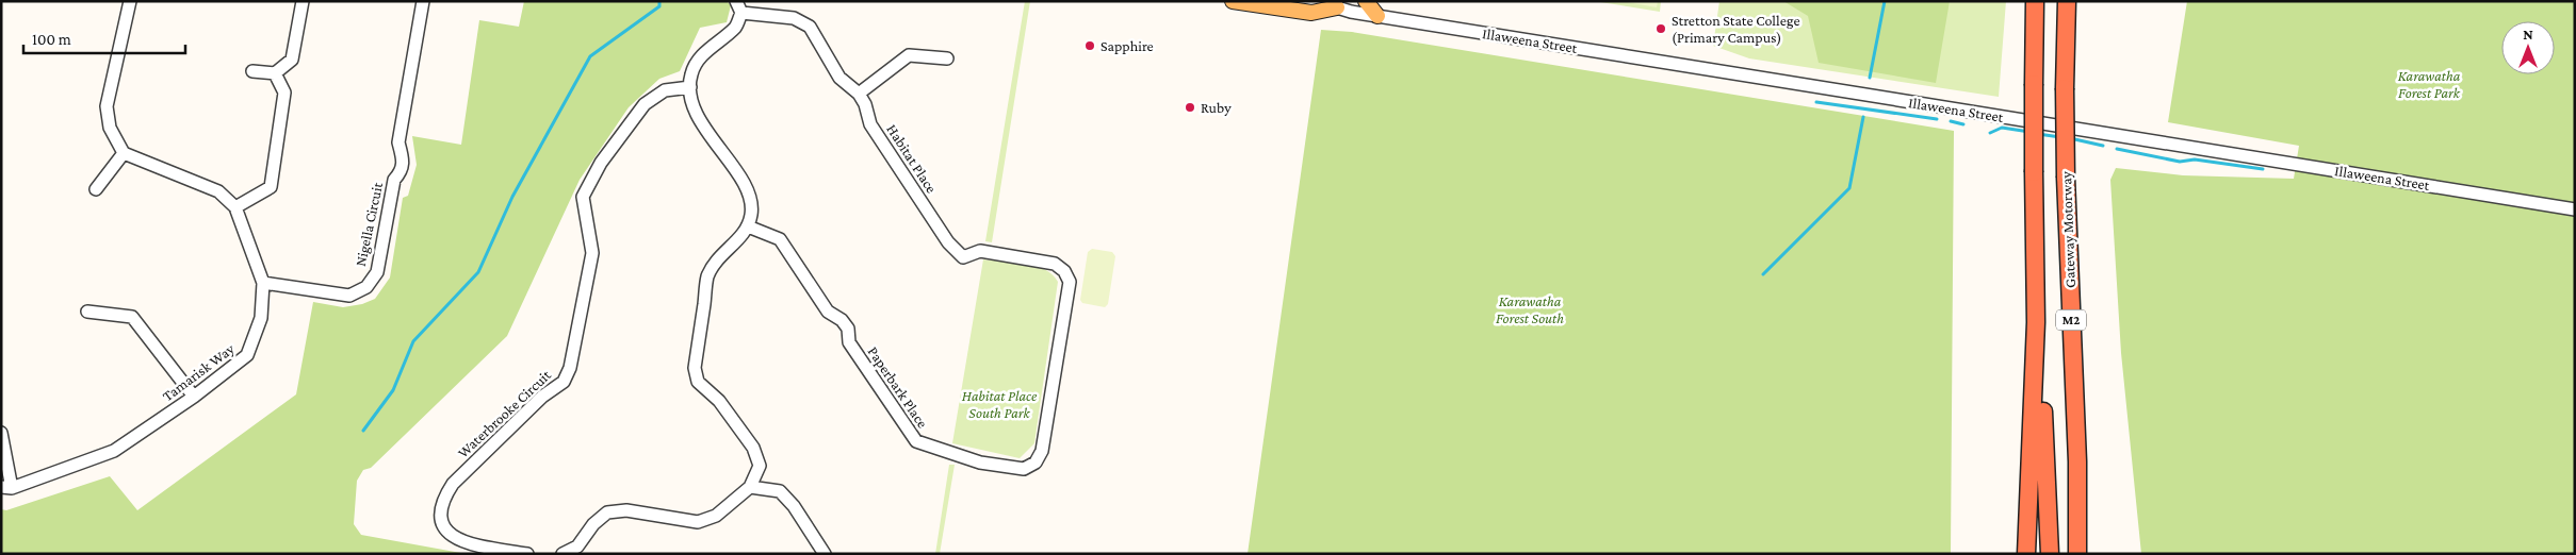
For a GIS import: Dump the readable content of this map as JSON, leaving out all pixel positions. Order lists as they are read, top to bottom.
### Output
{
  "streets": {
    "highway": ["Gateway Motorway", "M2"],
    "main road": ["Illaweena Street"],
    "street": [
      "Habitat Place",
      "Nigella Circuit",
      "Tamarisk Way",
      "Paperbark Place",
      "Waterbrooke Circuit"
    ]
  },
  "crossings": [
    ["Habitat Place", "Paperbark Place"],
    ["Nigella Circuit", "Tamarisk Way"]
  ],
  "parks": ["Karawatha Forest Park", "Karawatha Forest South", "Habitat Place South Park"],
  "places": ["Stretton State College (Primary Campus)", "Sapphire", "Ruby"],
  "scale_bar": "100 m",
  "north": "top"
}
